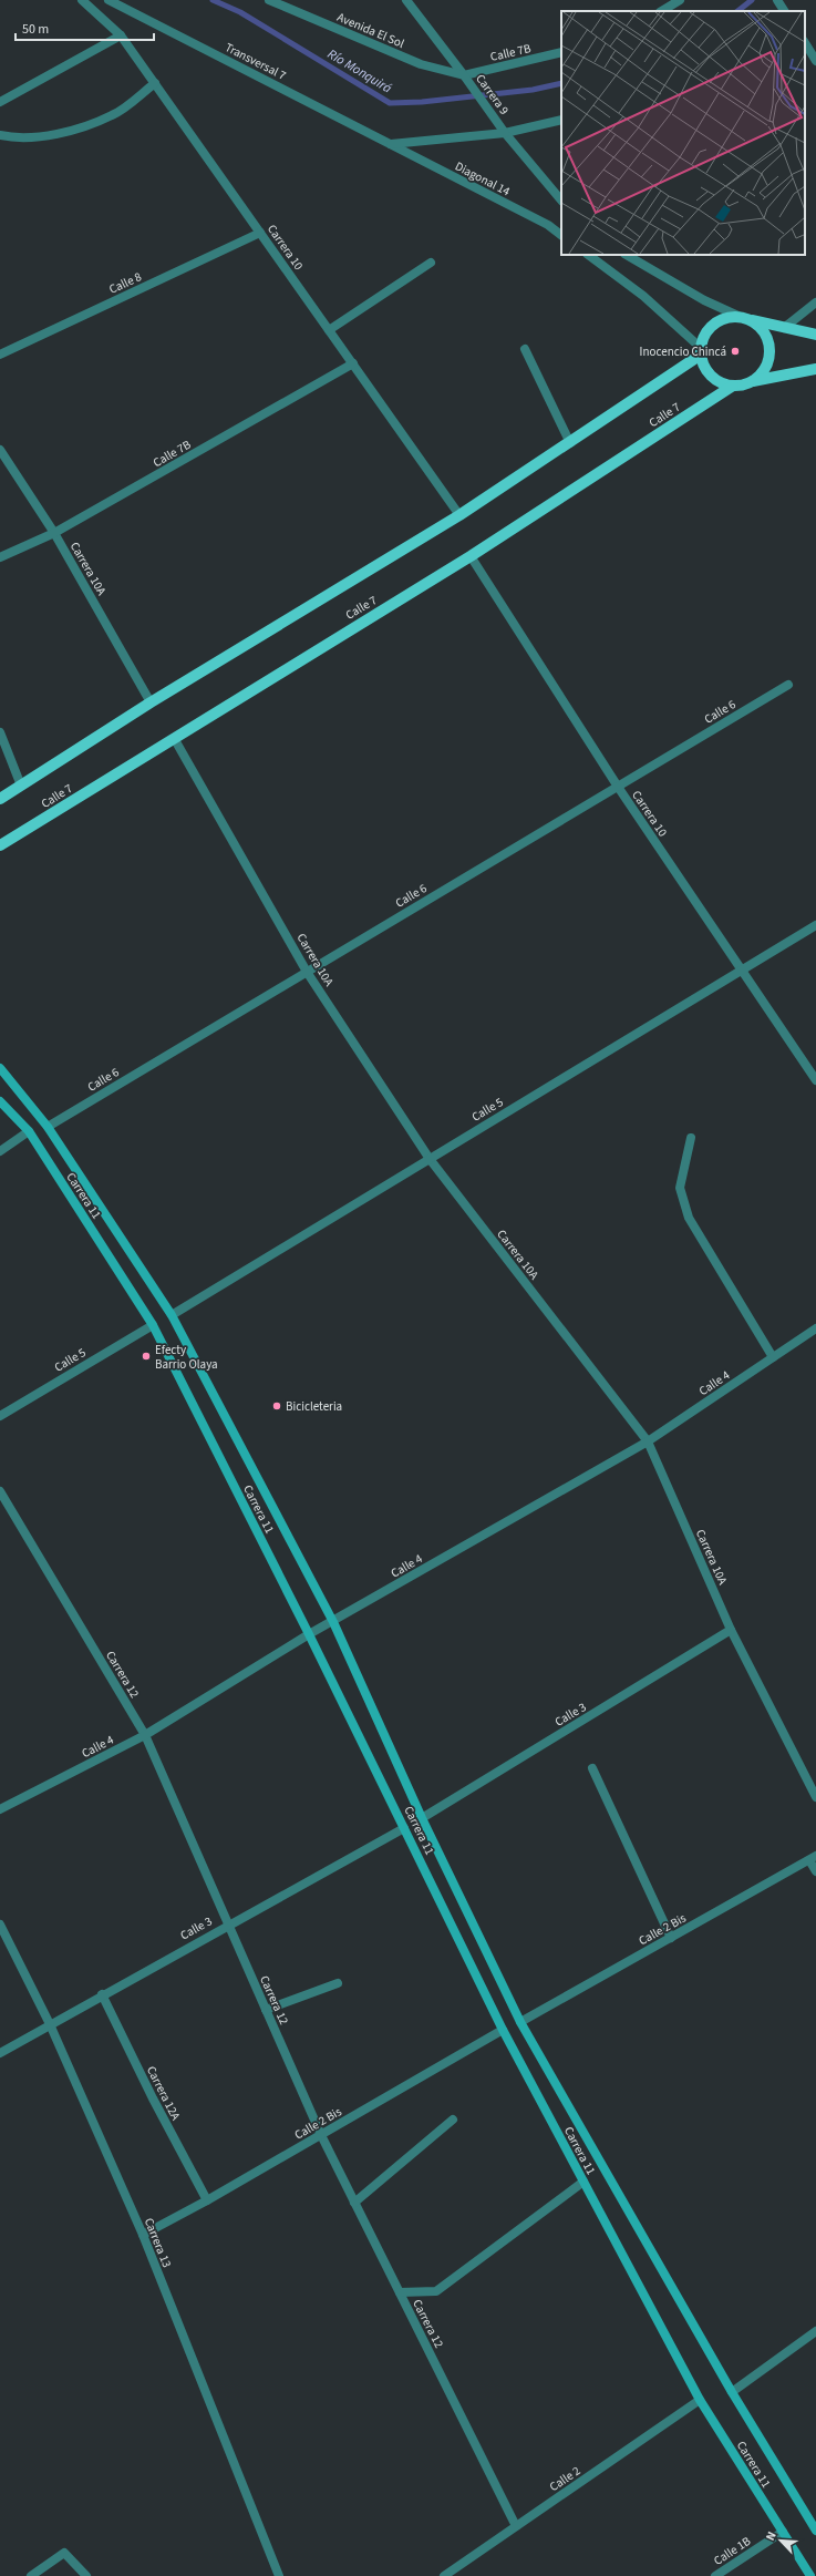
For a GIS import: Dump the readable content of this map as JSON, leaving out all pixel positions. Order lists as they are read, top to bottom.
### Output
{
  "streets": {
    "main road": ["Calle 7", "Carrera 11"],
    "street": [
      "Avenida El Sol",
      "Calle 7B",
      "Transversal 7",
      "Carrera 9",
      "Diagonal 14",
      "Carrera 10",
      "Calle 8",
      "Carrera 10A",
      "Calle 6",
      "Calle 5",
      "Calle 4",
      "Carrera 12",
      "Calle 3",
      "Calle 2 Bis",
      "Carrera 12A",
      "Carrera 13",
      "Calle 2",
      "Calle 1B"
    ]
  },
  "crossings": [
    ["Avenida El Sol", "Calle 7B"],
    ["Avenida El Sol", "Carrera 9"],
    ["Calle 7B", "Carrera 9"],
    ["Calle 7B", "Carrera 10"],
    ["Calle 7B", "Carrera 10A"],
    ["Transversal 7", "Diagonal 14"],
    ["Carrera 10", "Calle 8"],
    ["Carrera 10", "Calle 7"],
    ["Carrera 10", "Calle 6"],
    ["Carrera 10", "Calle 5"],
    ["Calle 7", "Carrera 10A"],
    ["Carrera 10A", "Calle 6"],
    ["Carrera 10A", "Calle 5"],
    ["Carrera 10A", "Calle 4"],
    ["Carrera 10A", "Calle 3"],
    ["Calle 6", "Carrera 11"],
    ["Calle 5", "Carrera 11"],
    ["Carrera 11", "Calle 4"],
    ["Carrera 11", "Calle 3"],
    ["Carrera 11", "Calle 2 Bis"],
    ["Carrera 11", "Calle 2"],
    ["Carrera 11", "Calle 1B"],
    ["Calle 4", "Carrera 12"],
    ["Carrera 12", "Calle 3"],
    ["Carrera 12", "Calle 2 Bis"],
    ["Carrera 12", "Calle 2"],
    ["Calle 3", "Carrera 12A"],
    ["Calle 3", "Carrera 13"],
    ["Calle 2 Bis", "Carrera 12A"],
    ["Calle 2 Bis", "Carrera 13"]
  ],
  "water": ["Río Monquirá"],
  "places": ["Inocencio Chincá", "Efecty Barrio Olaya", "Bicicleteria"],
  "scale_bar": "50 m",
  "north": "top left"
}
